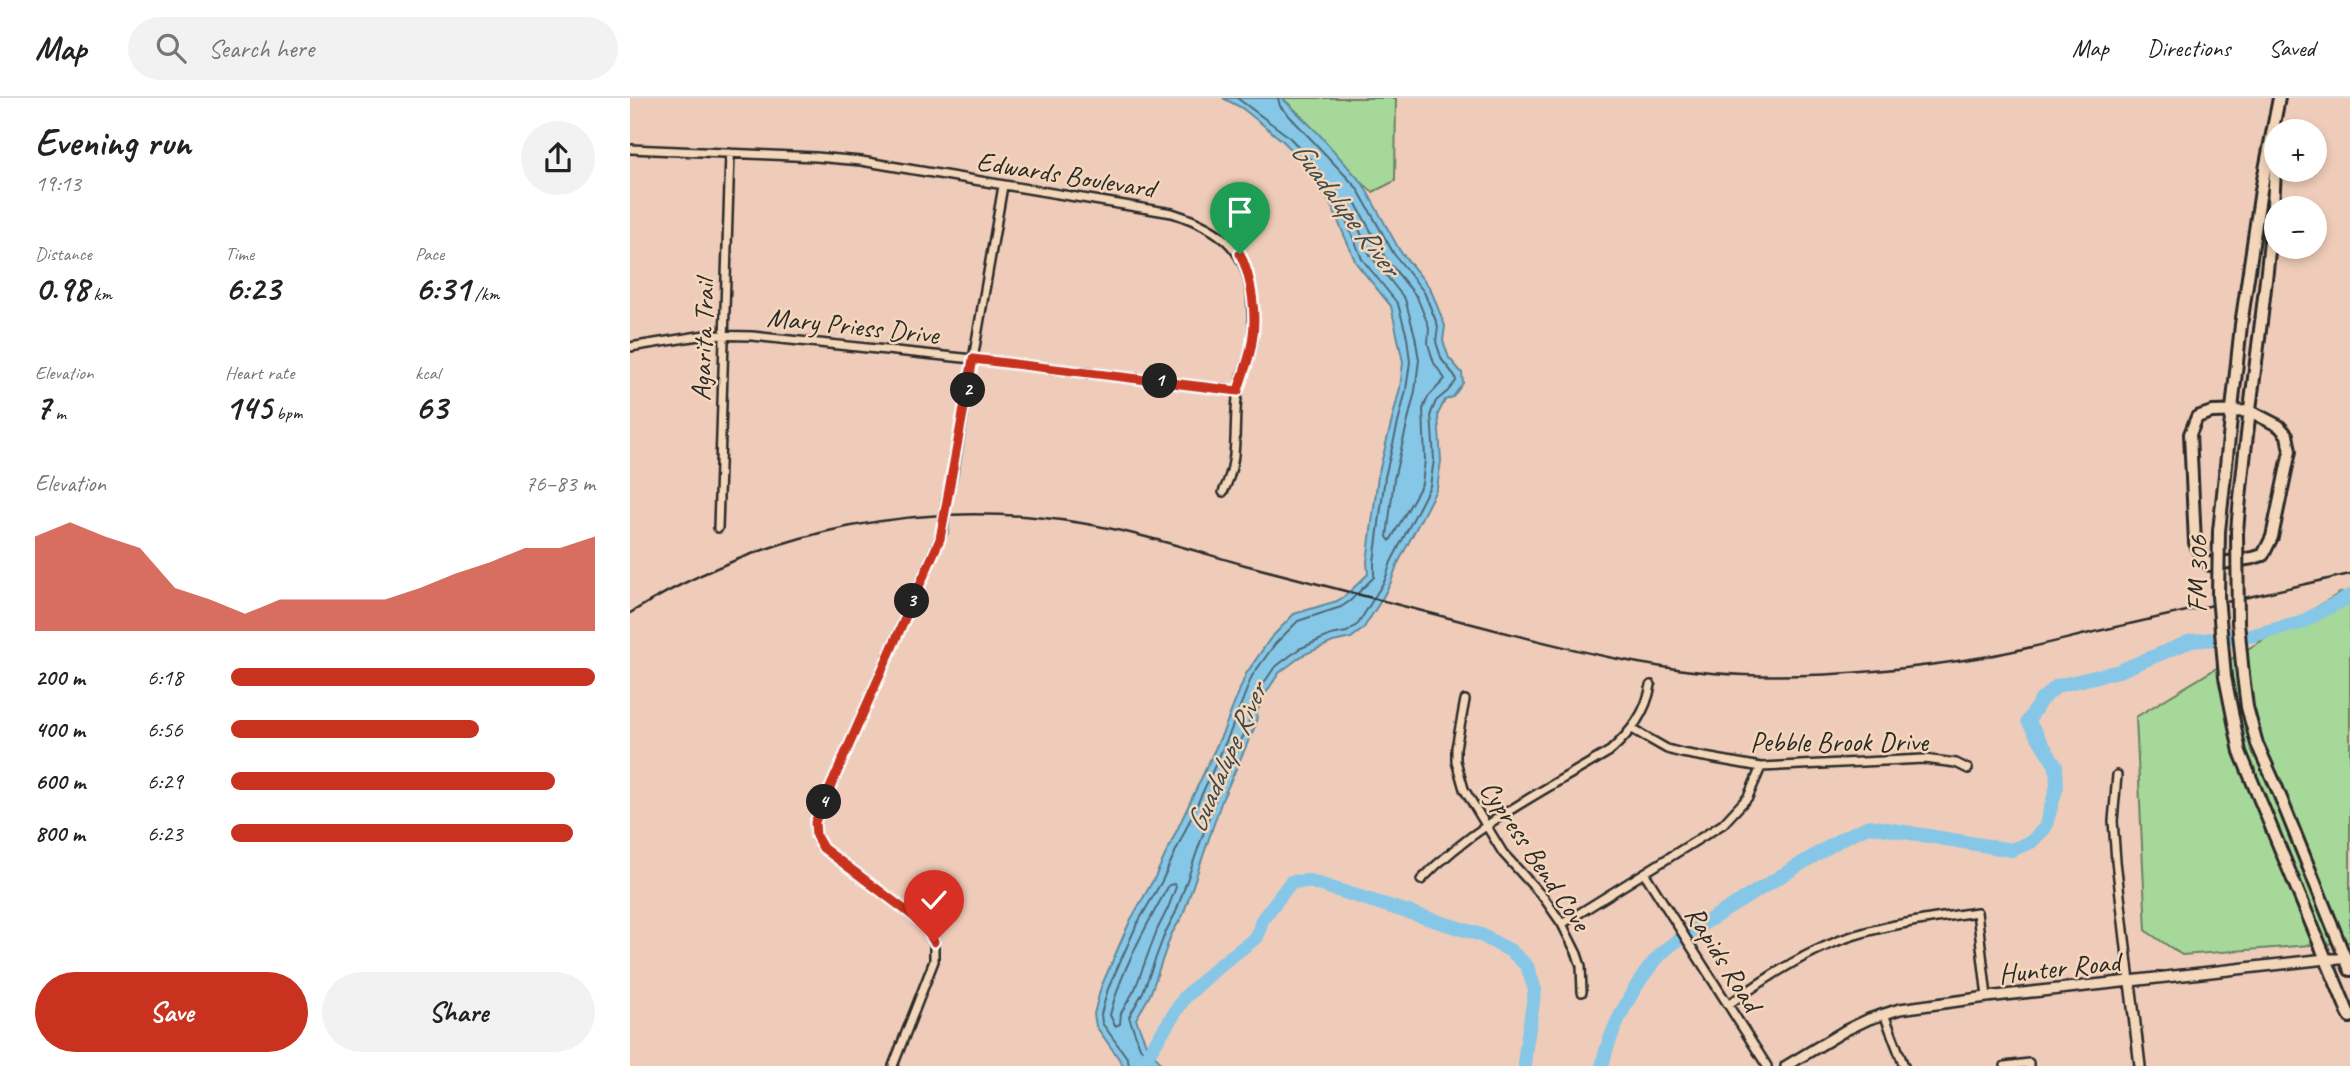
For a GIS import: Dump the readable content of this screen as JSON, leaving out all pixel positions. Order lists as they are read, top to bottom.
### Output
{
  "streets": {
    "main road": ["FM 306"],
    "street": [
      "Edwards Boulevard",
      "Mary Priess Drive",
      "Agarita Trail",
      "Pebble Brook Drive",
      "Cypress Bend Cove",
      "Rapids Road",
      "Hunter Road"
    ]
  },
  "crossings": [
    ["Edwards Boulevard", "Mary Priess Drive"],
    ["Edwards Boulevard", "Agarita Trail"],
    ["Mary Priess Drive", "Agarita Trail"],
    ["FM 306", "Hunter Road"]
  ],
  "water": ["Guadalupe River"],
  "page": {
    "header": "Map",
    "search": "Search here",
    "nav": ["Map", "Directions", "Saved"],
    "heading": ["Evening run", "19:13"],
    "map_buttons": ["+", "−"],
    "stats": [
      ["Distance", "0.98 km"],
      ["Time", "6:23"],
      ["Pace", "6:31 /km"],
      ["Elevation", "7 m"],
      ["Heart rate", "145 bpm"],
      ["kcal", "63"]
    ],
    "pins": [
      "1",
      "2",
      "3",
      "4"
    ],
    "chart": ["Elevation", "76–83 m"],
    "list": [
      {
        "name": "200 m",
        "note": "6:18"
      },
      {
        "name": "400 m",
        "note": "6:56"
      },
      {
        "name": "600 m",
        "note": "6:29"
      },
      {
        "name": "800 m",
        "note": "6:23"
      }
    ],
    "buttons": ["Save", "Share"]
  }
}
